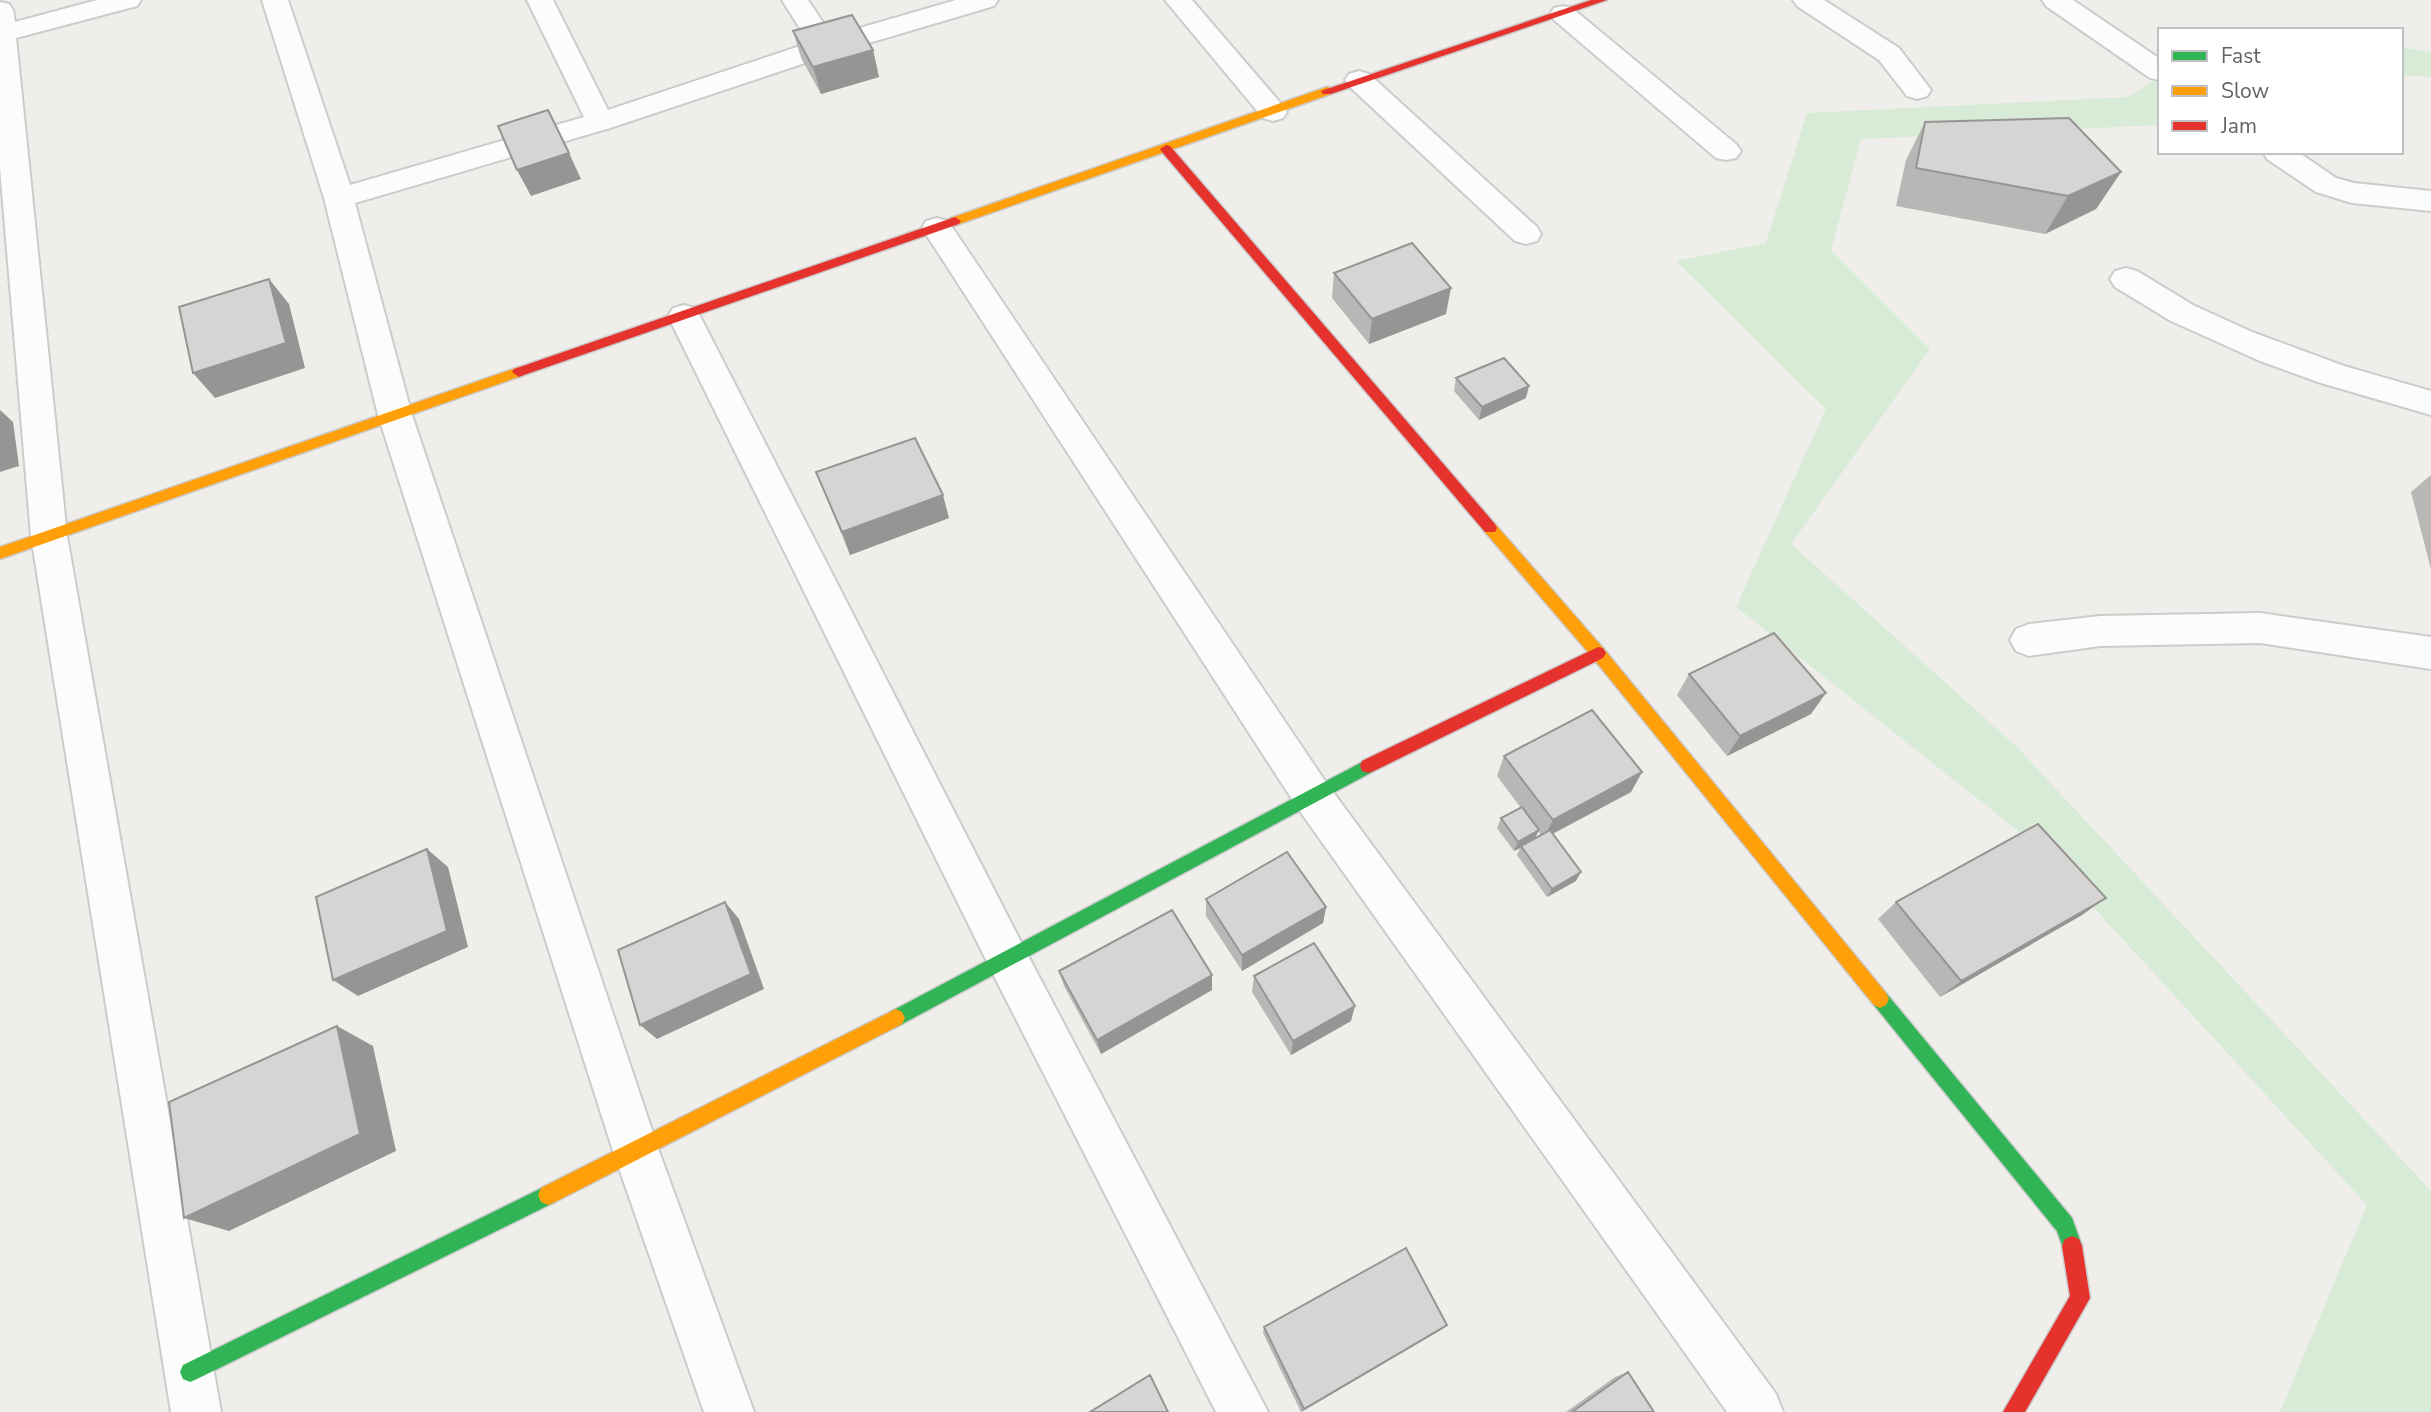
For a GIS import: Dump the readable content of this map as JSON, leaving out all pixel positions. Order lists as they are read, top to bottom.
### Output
{
  "legend": ["Fast", "Slow", "Jam"]
}
